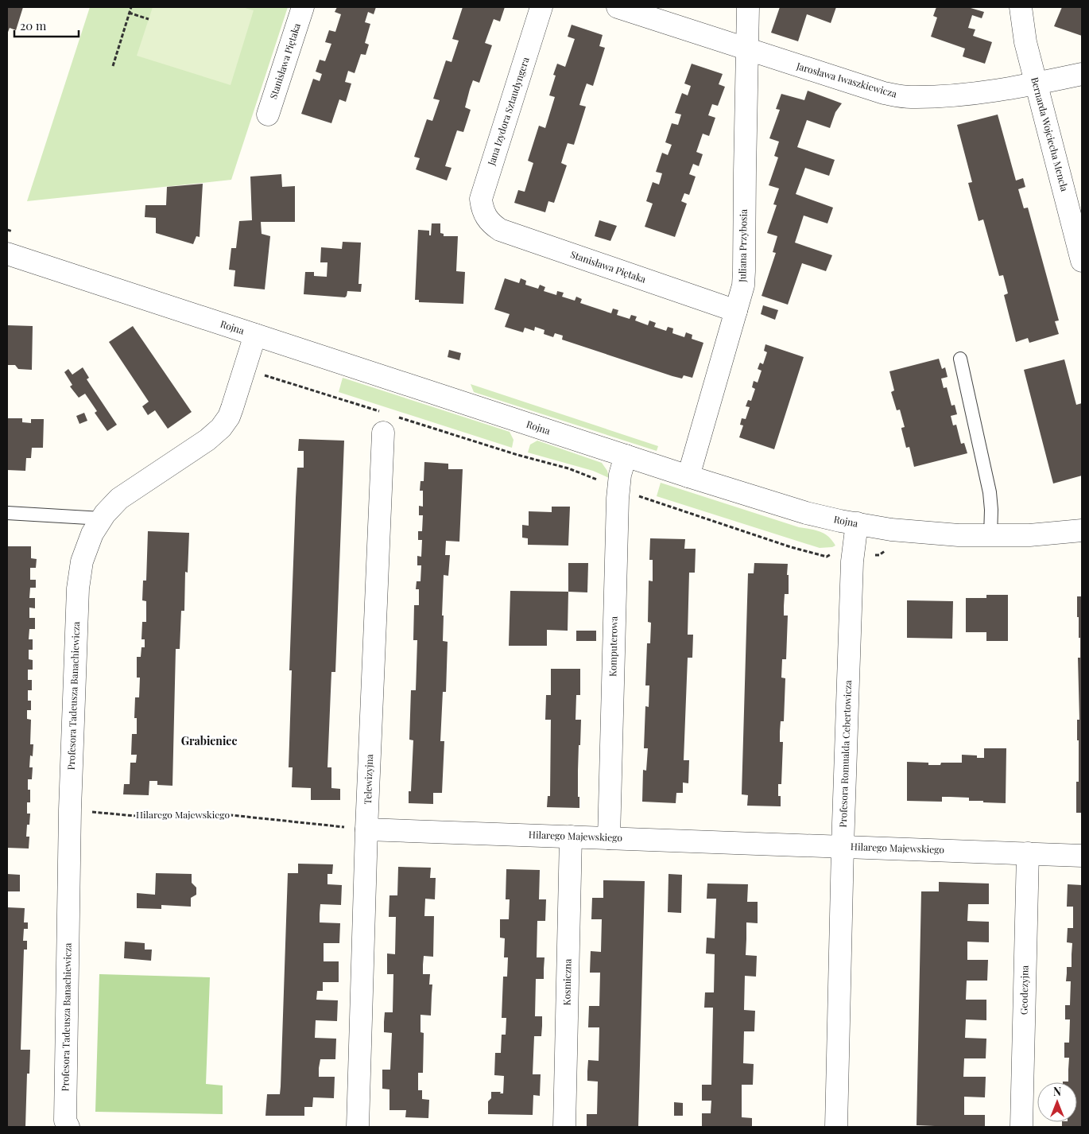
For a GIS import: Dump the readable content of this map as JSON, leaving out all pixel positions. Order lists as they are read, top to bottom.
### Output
{
  "streets": {
    "street": [
      "Stanisława Piętaka",
      "Jarosława Iwaszkiewicza",
      "Jana Izydora Sztaudyngera",
      "Bernarda Wojciecha Mencla",
      "Juliana Przybosia",
      "Rojna",
      "Komputerowa",
      "Profesora Tadeusza Banachiewicza",
      "Profesora Romualda Cebertowicza",
      "Telewizyjna",
      "Hilarego Majewskiego",
      "Kosmiczna",
      "Geodezyjna"
    ]
  },
  "crossings": [
    ["Stanisława Piętaka", "Jana Izydora Sztaudyngera"],
    ["Stanisława Piętaka", "Juliana Przybosia"],
    ["Jarosława Iwaszkiewicza", "Bernarda Wojciecha Mencla"],
    ["Jarosława Iwaszkiewicza", "Juliana Przybosia"],
    ["Juliana Przybosia", "Rojna"],
    ["Rojna", "Komputerowa"],
    ["Rojna", "Profesora Tadeusza Banachiewicza"],
    ["Rojna", "Profesora Romualda Cebertowicza"],
    ["Komputerowa", "Hilarego Majewskiego"],
    ["Profesora Tadeusza Banachiewicza", "Hilarego Majewskiego"],
    ["Profesora Romualda Cebertowicza", "Hilarego Majewskiego"],
    ["Telewizyjna", "Hilarego Majewskiego"],
    ["Hilarego Majewskiego", "Kosmiczna"],
    ["Hilarego Majewskiego", "Geodezyjna"]
  ],
  "districts": ["Grabieniec"],
  "scale_bar": "20 m",
  "north": "top"
}
